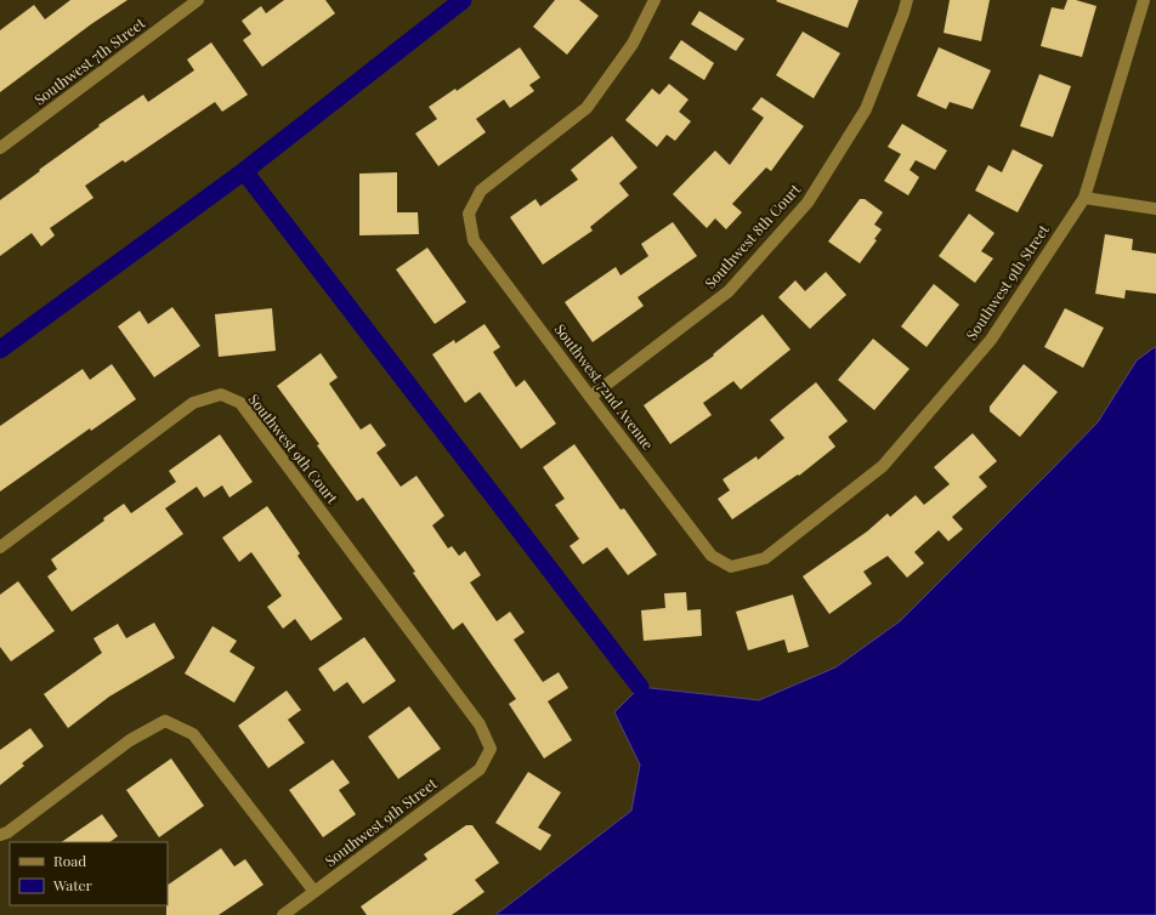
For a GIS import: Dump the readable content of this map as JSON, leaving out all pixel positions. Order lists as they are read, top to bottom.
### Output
{
  "streets": {
    "street": [
      "Southwest 7th Street",
      "Southwest 8th Court",
      "Southwest 9th Street",
      "Southwest 72nd Avenue",
      "Southwest 9th Court"
    ]
  },
  "crossings": [
    ["Southwest 8th Court", "Southwest 72nd Avenue"],
    ["Southwest 9th Street", "Southwest 72nd Avenue"],
    ["Southwest 9th Street", "Southwest 9th Court"]
  ],
  "legend": ["Road", "Water"]
}
